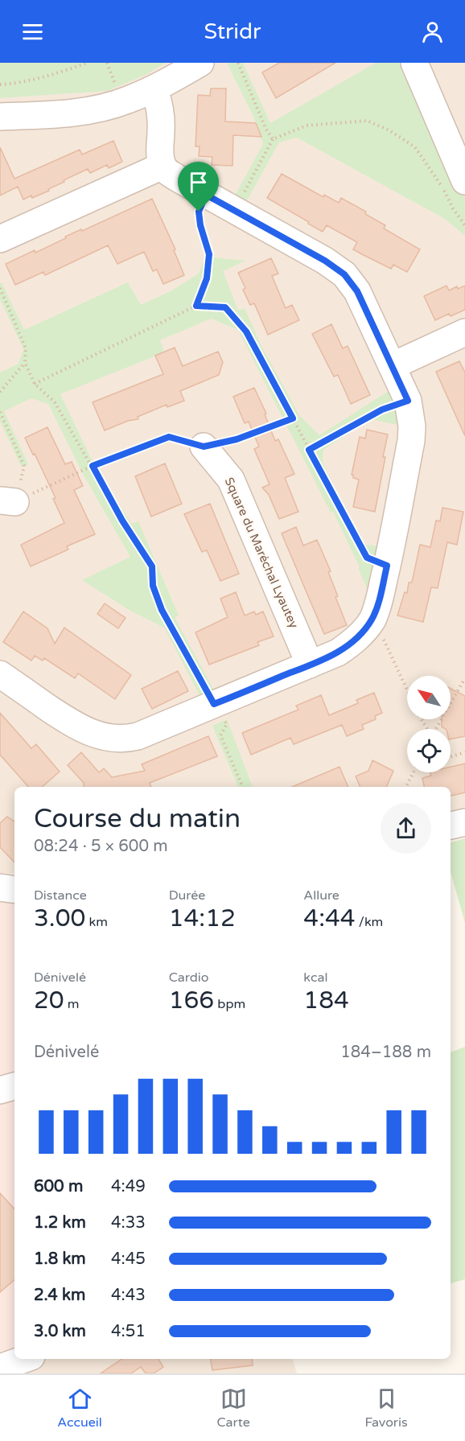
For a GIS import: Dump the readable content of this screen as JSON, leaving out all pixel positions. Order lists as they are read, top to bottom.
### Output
{
  "streets": {
    "street": ["Square du Maréchal Lyautey"]
  },
  "north": "top left",
  "page": {
    "header": "Stridr",
    "heading": ["Course du matin", "08:24 · 5 × 600 m"],
    "stats": [
      ["Distance", "3.00 km"],
      ["Durée", "14:12"],
      ["Allure", "4:44 /km"],
      ["Dénivelé", "20 m"],
      ["Cardio", "166 bpm"],
      ["kcal", "184"]
    ],
    "chart": ["Dénivelé", "184–188 m"],
    "list": [
      {
        "name": "600 m",
        "note": "4:49"
      },
      {
        "name": "1.2 km",
        "note": "4:33"
      },
      {
        "name": "1.8 km",
        "note": "4:45"
      },
      {
        "name": "2.4 km",
        "note": "4:43"
      },
      {
        "name": "3.0 km",
        "note": "4:51"
      }
    ],
    "tabs": ["Accueil", "Carte", "Favoris"]
  }
}
